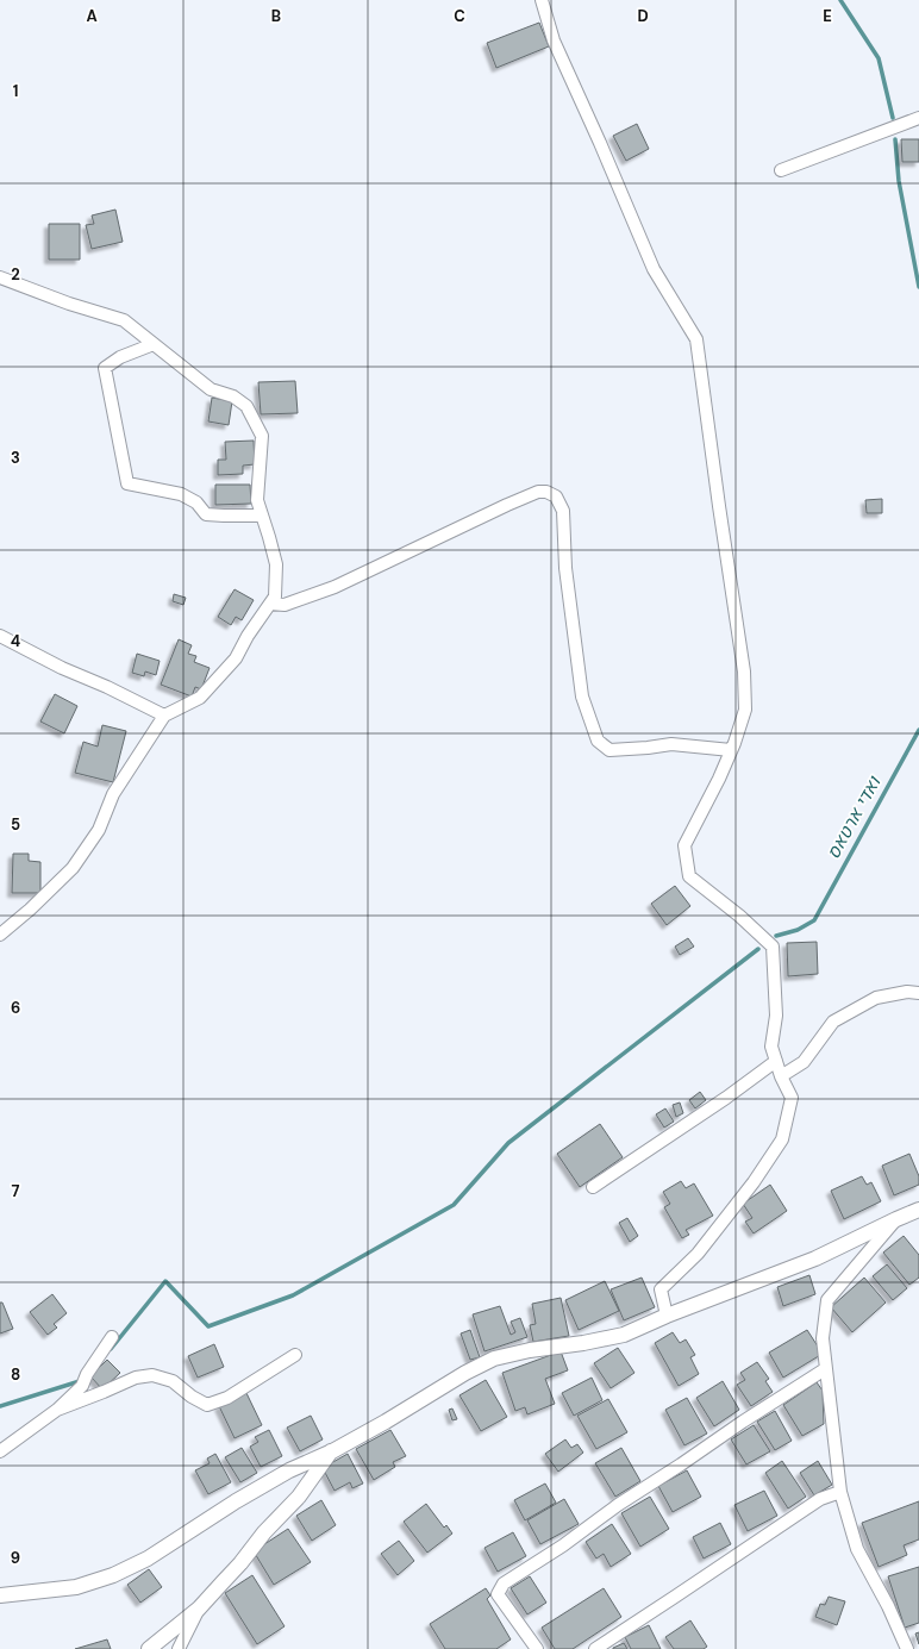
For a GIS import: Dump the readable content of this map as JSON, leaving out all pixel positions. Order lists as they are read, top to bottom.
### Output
{
  "water": ["ואדי ארטאס"],
  "grid": {
    "columns": [
      "A",
      "B",
      "C",
      "D",
      "E"
    ],
    "rows": [
      "1",
      "2",
      "3",
      "4",
      "5",
      "6",
      "7",
      "8",
      "9"
    ]
  }
}
